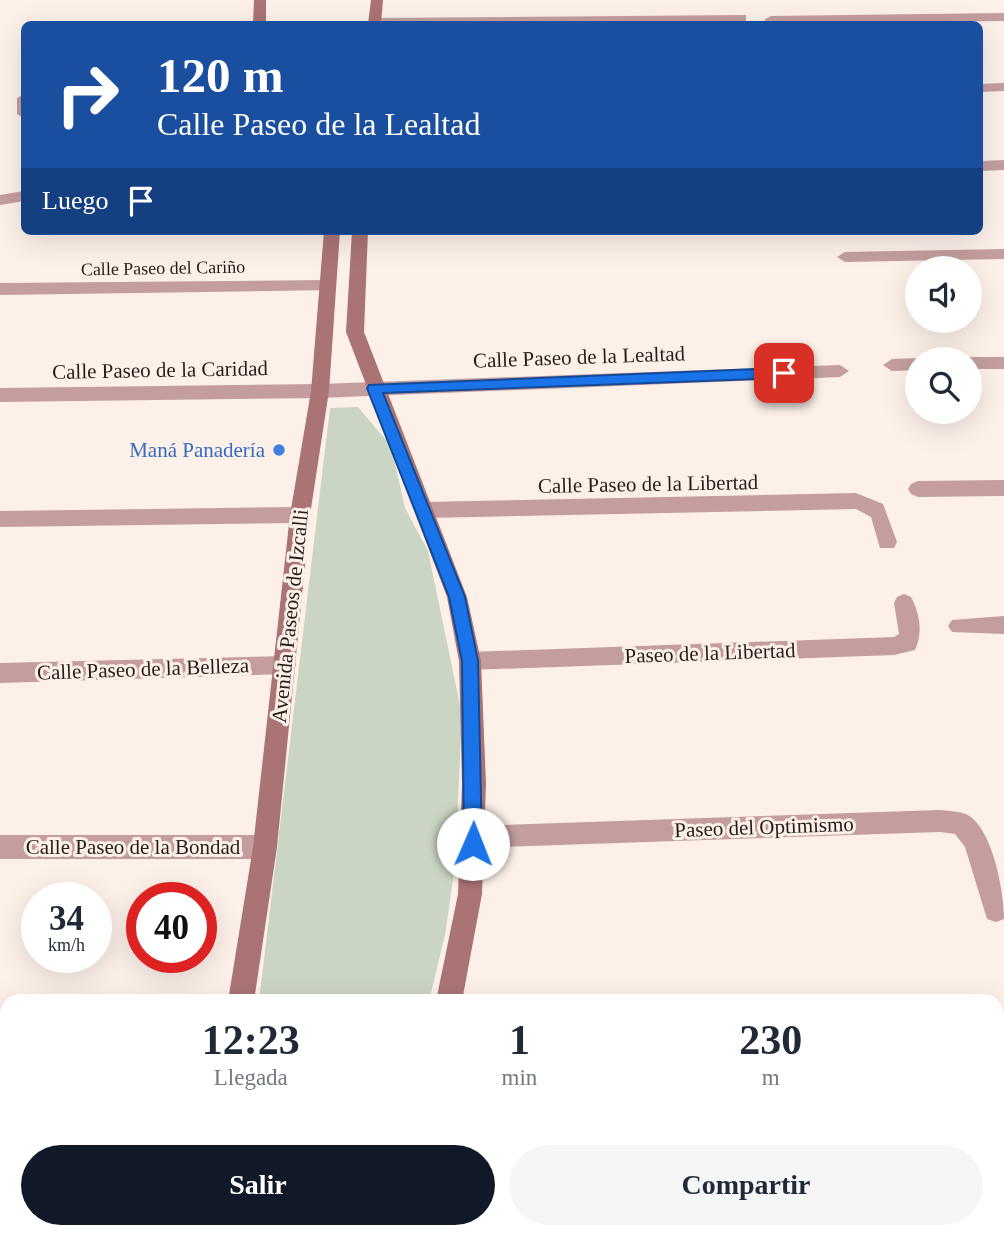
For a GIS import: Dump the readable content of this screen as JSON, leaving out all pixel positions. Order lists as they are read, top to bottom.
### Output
{
  "streets": {
    "street": [
      "Calle Paseo del Cariño",
      "Calle Paseo de la Lealtad",
      "Calle Paseo de la Caridad",
      "Calle Paseo de la Libertad",
      "Avenida Paseos de Izcalli",
      "Paseo de la Libertad",
      "Calle Paseo de la Belleza",
      "Paseo del Optimismo",
      "Calle Paseo de la Bondad"
    ]
  },
  "crossings": [
    ["Calle Paseo del Cariño", "Avenida Paseos de Izcalli"],
    ["Calle Paseo de la Lealtad", "Calle Paseo de la Caridad"],
    ["Calle Paseo de la Lealtad", "Avenida Paseos de Izcalli"],
    ["Calle Paseo de la Caridad", "Avenida Paseos de Izcalli"],
    ["Avenida Paseos de Izcalli", "Calle Paseo de la Belleza"],
    ["Avenida Paseos de Izcalli", "Calle Paseo de la Bondad"]
  ],
  "places": ["Maná Panadería"],
  "page": {
    "turn": ["120 m", "Calle Paseo de la Lealtad"],
    "then": "Luego",
    "speed": "34 km/h",
    "limit": "40",
    "eta": [
      "12:23",
      "Llegada",
      "1",
      "min",
      "230",
      "m"
    ],
    "buttons": ["Salir", "Compartir"]
  }
}
